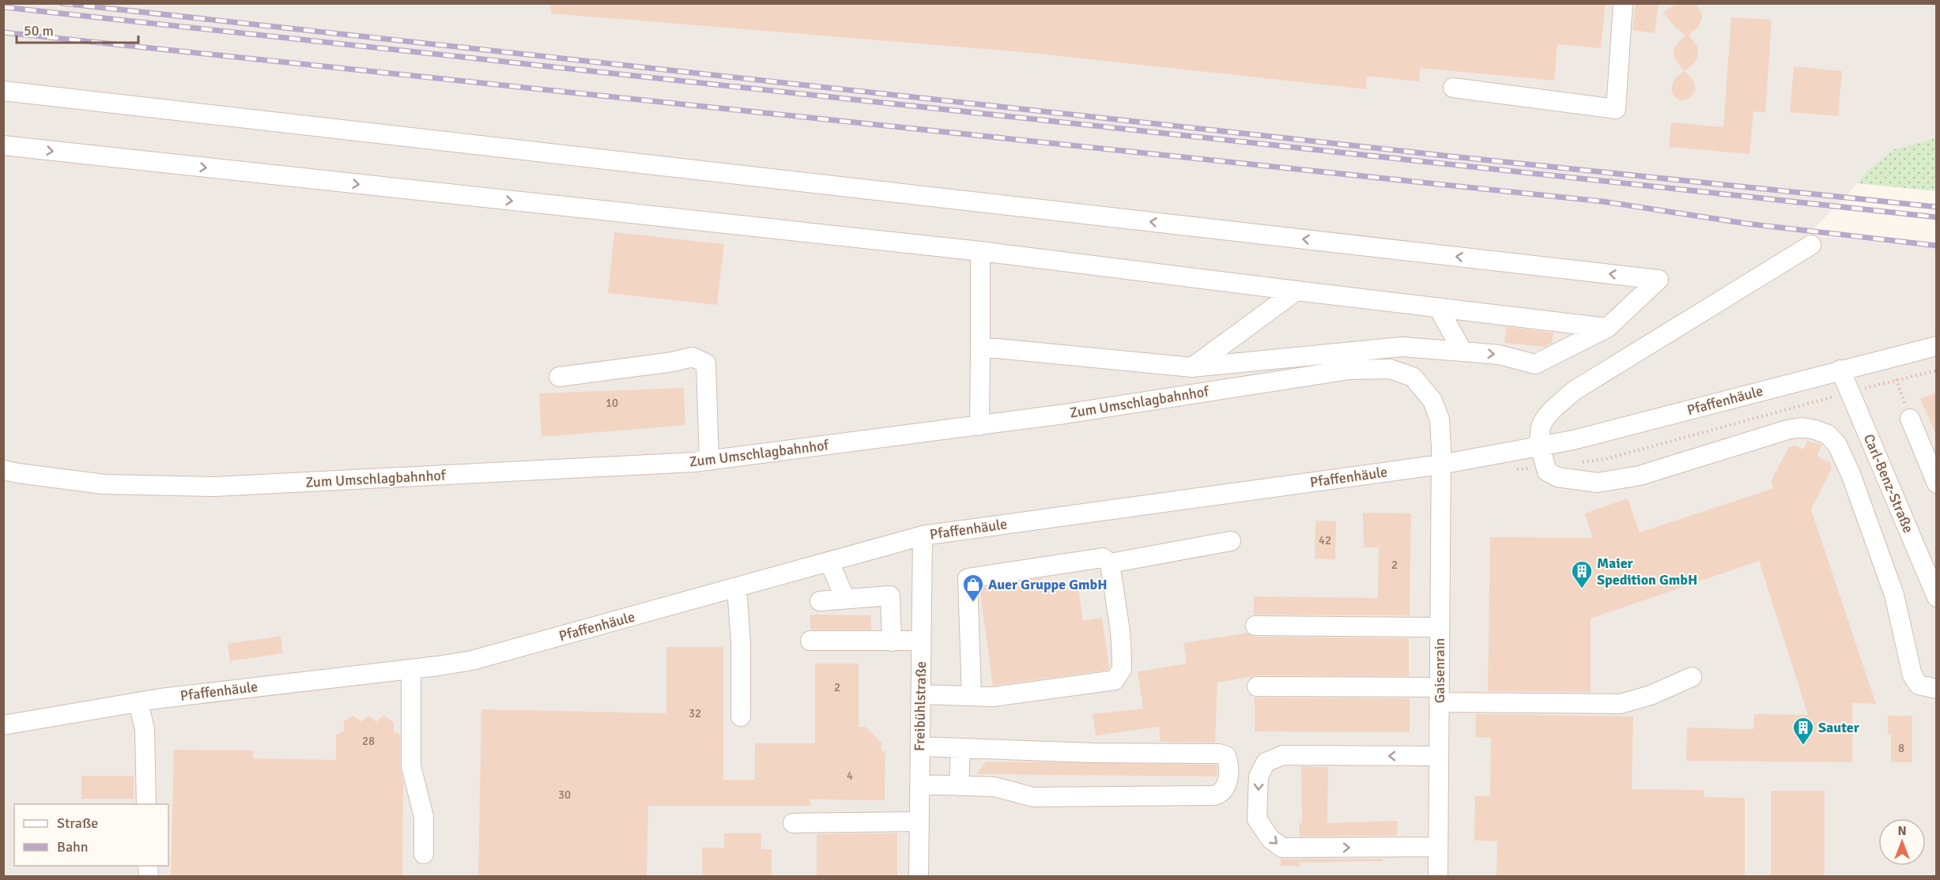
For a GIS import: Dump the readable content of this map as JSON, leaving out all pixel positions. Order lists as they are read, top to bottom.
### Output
{
  "streets": {
    "street": [
      "Pfaffenhäule",
      "Zum Umschlagbahnhof",
      "Carl-Benz-Straße",
      "Gaisenrain",
      "Freibühlstraße"
    ]
  },
  "crossings": [
    ["Pfaffenhäule", "Zum Umschlagbahnhof"],
    ["Pfaffenhäule", "Carl-Benz-Straße"],
    ["Pfaffenhäule", "Gaisenrain"],
    ["Pfaffenhäule", "Freibühlstraße"],
    ["Zum Umschlagbahnhof", "Gaisenrain"]
  ],
  "places": {
    "building": ["Maier Spedition GmbH", "Sauter"],
    "shop": ["Auer Gruppe GmbH"]
  },
  "house_numbers": [
    "10",
    "42",
    "2",
    "2",
    "32",
    "28",
    "8",
    "4",
    "30"
  ],
  "legend": ["Straße", "Bahn"],
  "scale_bar": "50 m",
  "north": "top"
}
